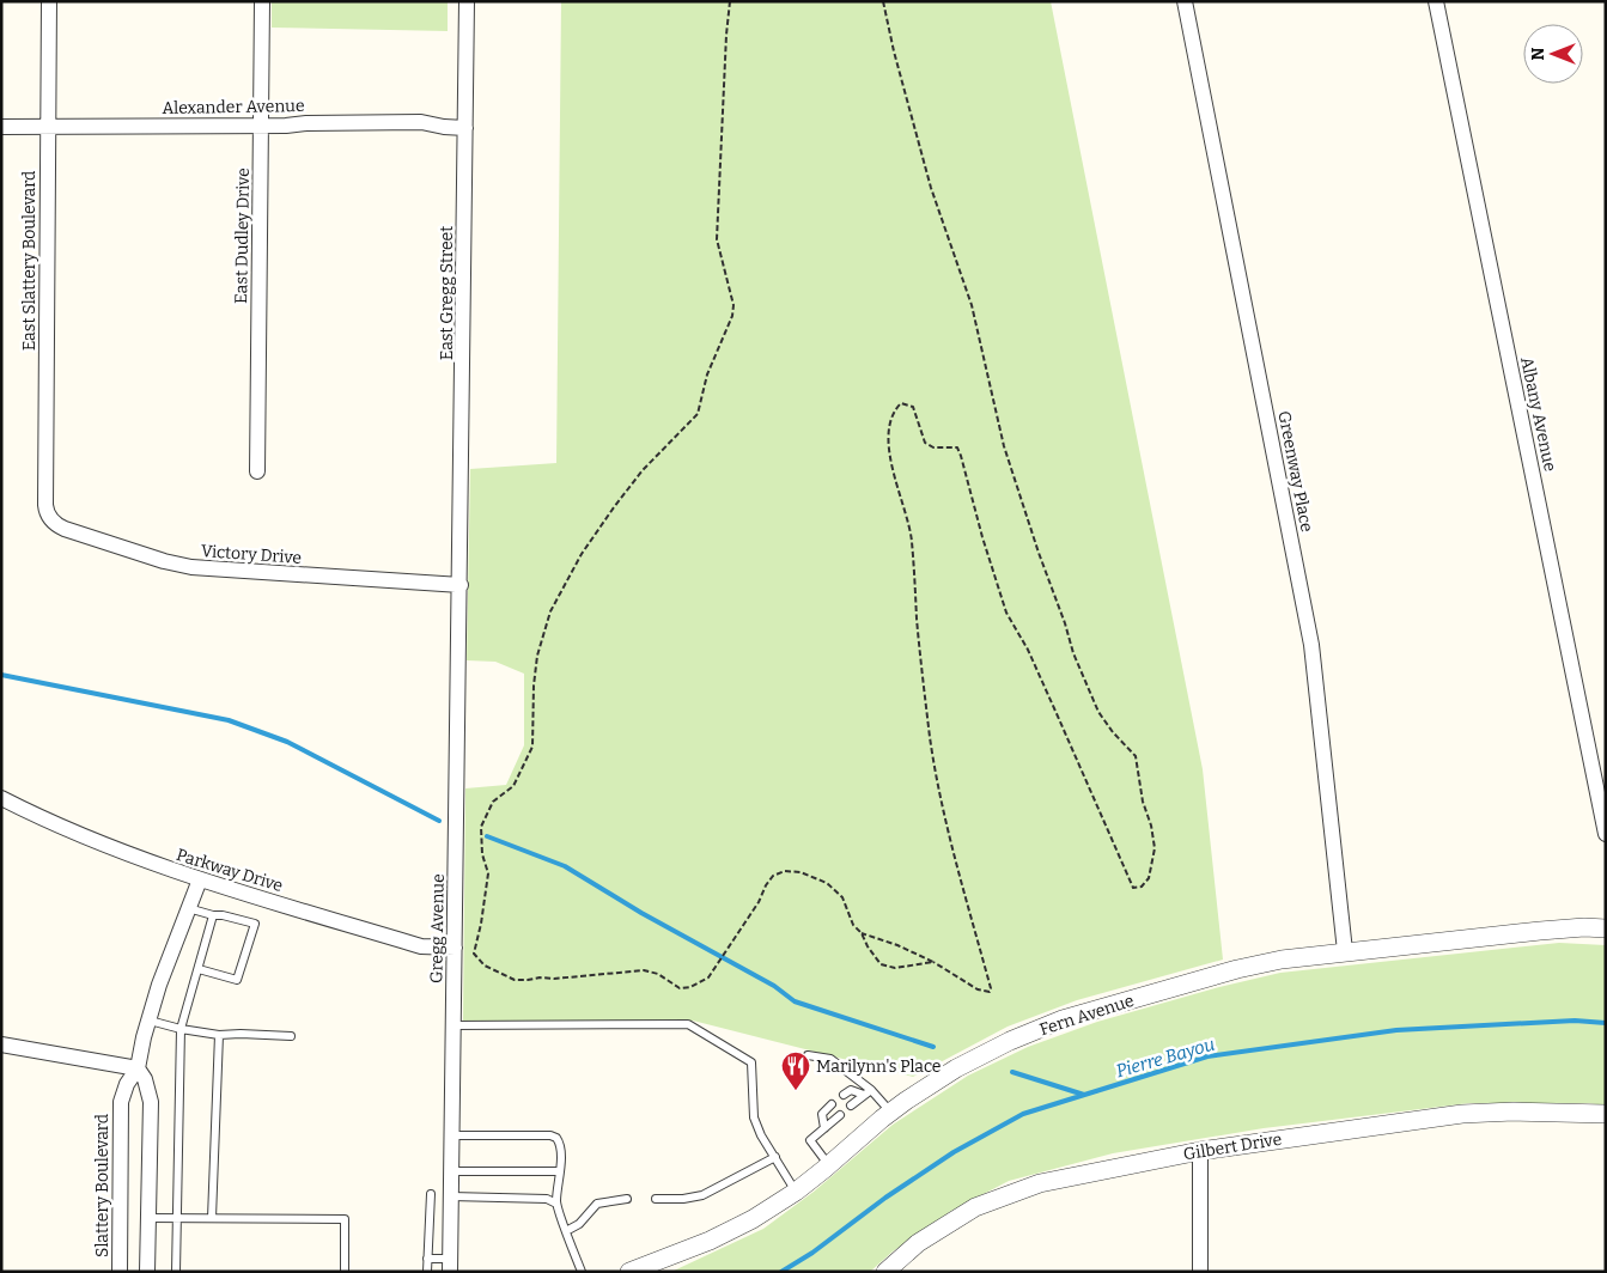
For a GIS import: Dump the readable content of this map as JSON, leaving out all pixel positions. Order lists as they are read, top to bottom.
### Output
{
  "streets": {
    "street": [
      "Alexander Avenue",
      "East Dudley Drive",
      "East Slattery Boulevard",
      "East Gregg Street",
      "Albany Avenue",
      "Greenway Place",
      "Victory Drive",
      "Parkway Drive",
      "Gregg Avenue",
      "Fern Avenue",
      "Gilbert Drive",
      "Slattery Boulevard"
    ]
  },
  "crossings": [
    ["Alexander Avenue", "East Dudley Drive"],
    ["Alexander Avenue", "East Slattery Boulevard"],
    ["Alexander Avenue", "East Gregg Street"],
    ["East Slattery Boulevard", "Victory Drive"],
    ["East Gregg Street", "Victory Drive"],
    ["East Gregg Street", "Gregg Avenue"],
    ["Greenway Place", "Fern Avenue"],
    ["Victory Drive", "Gregg Avenue"],
    ["Parkway Drive", "Gregg Avenue"],
    ["Parkway Drive", "Slattery Boulevard"]
  ],
  "water": ["Pierre Bayou"],
  "places": {
    "restaurant": ["Marilynn's Place"]
  },
  "north": "left"
}
